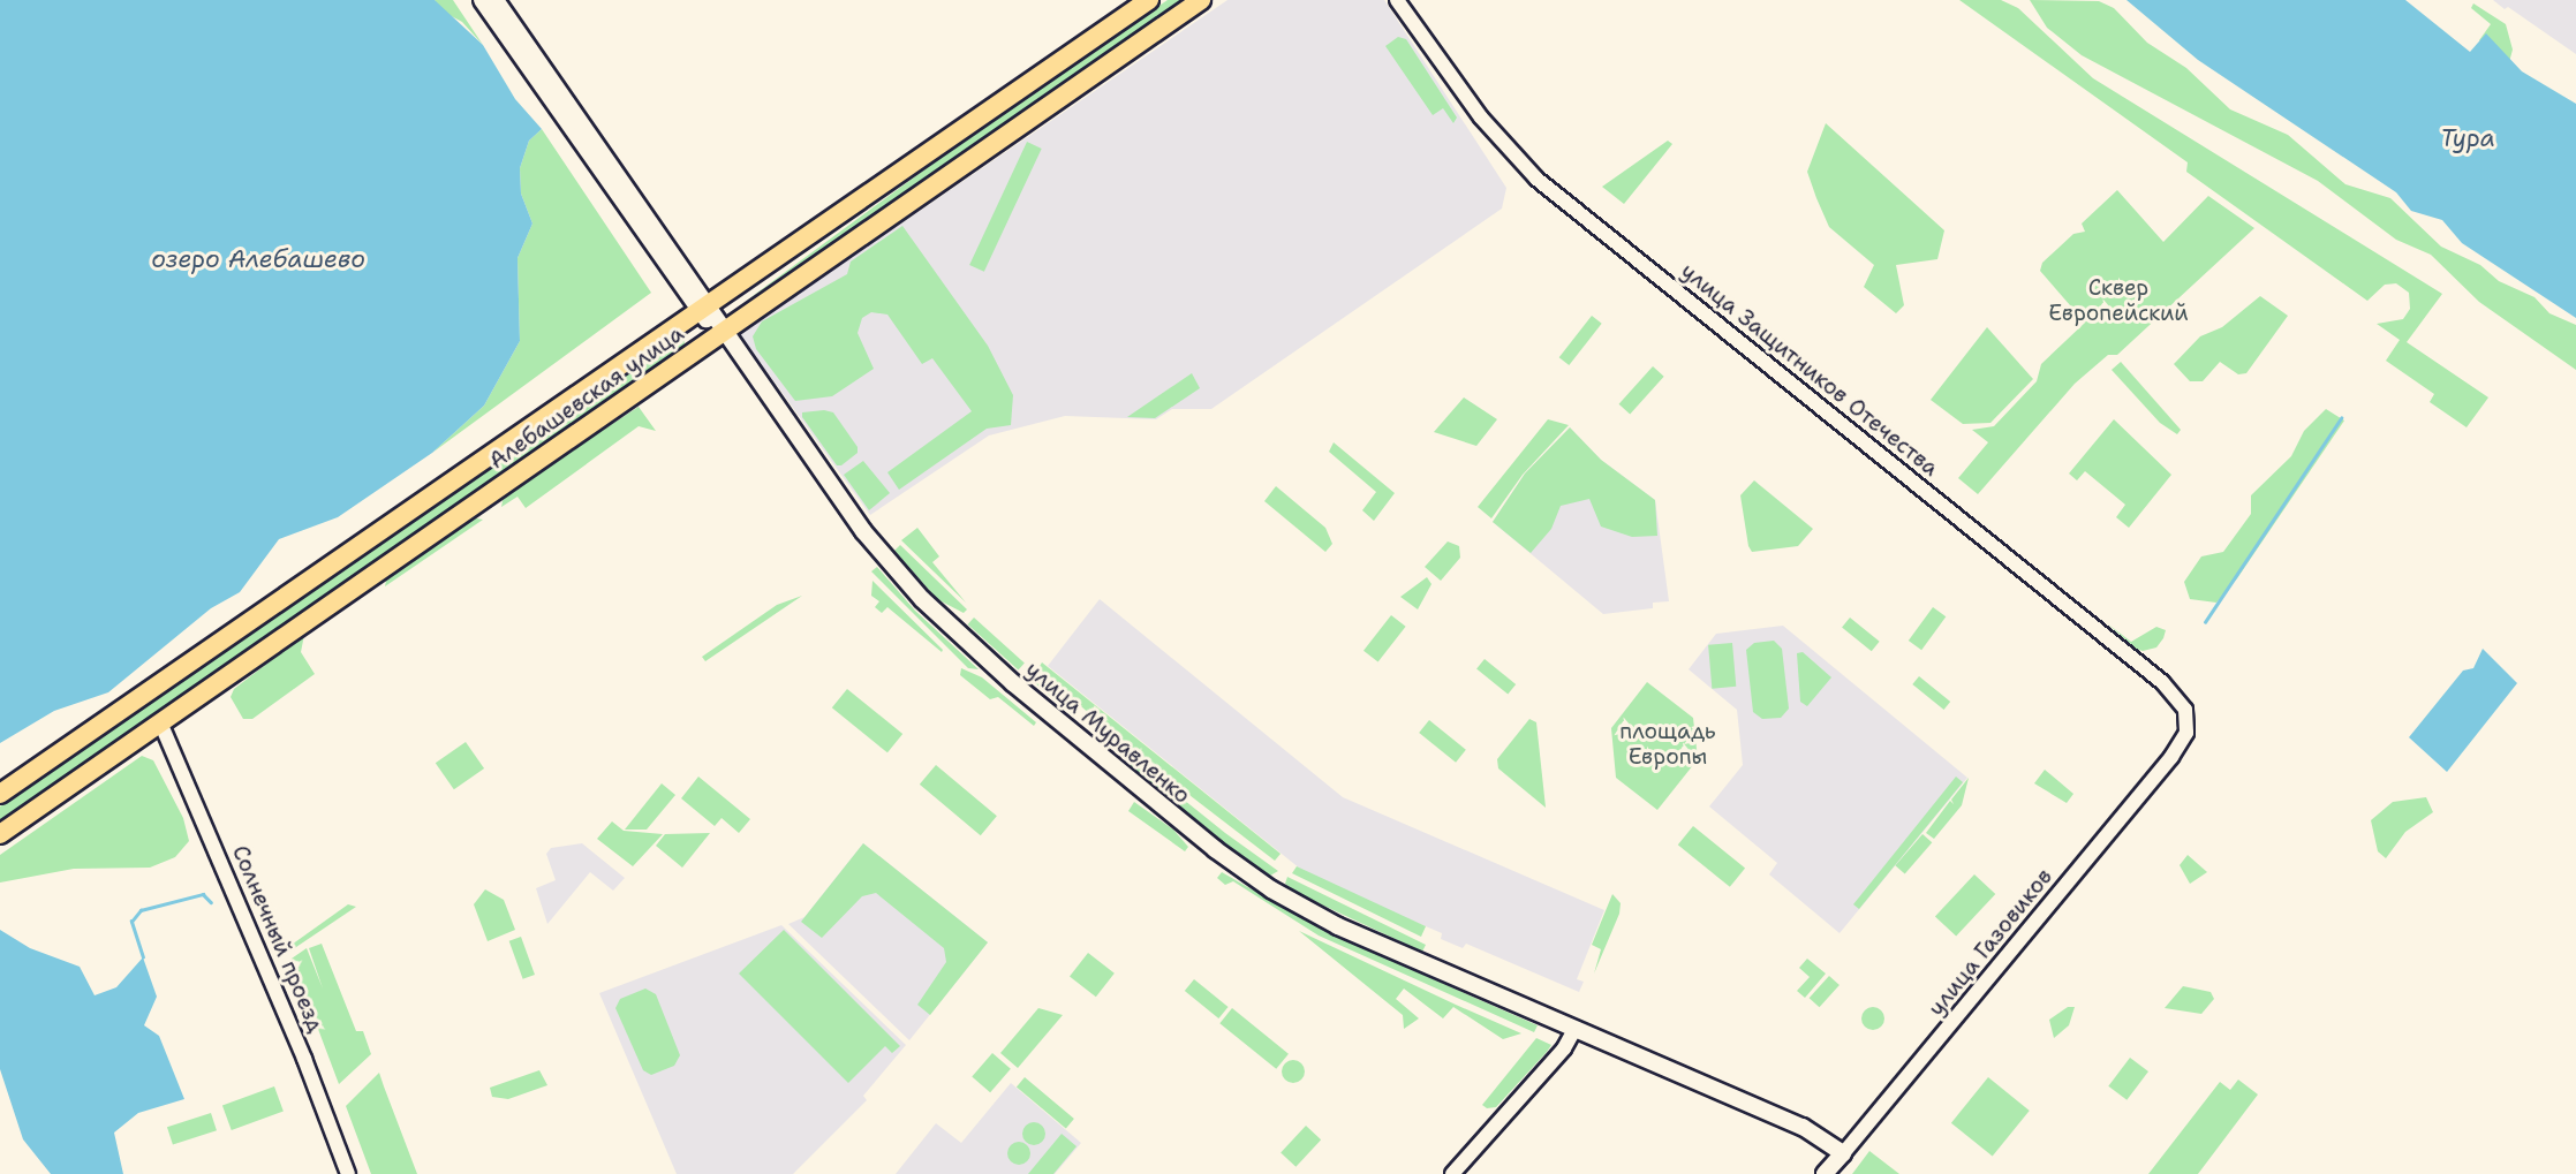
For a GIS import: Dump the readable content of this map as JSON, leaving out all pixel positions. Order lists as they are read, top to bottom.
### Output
{
  "streets": {
    "main road": ["Алебашевская улица", "улица Муравленко", "улица Газовиков"],
    "street": ["улица Защитников Отечества", "Солнечный проезд"]
  },
  "crossings": [
    ["улица Защитников Отечества", "улица Газовиков"],
    ["Алебашевская улица", "улица Муравленко"],
    ["Алебашевская улица", "Солнечный проезд"]
  ],
  "water": ["Тура", "озеро Алебашево"],
  "parks": ["Сквер Европейский", "площадь Европы"]
}
